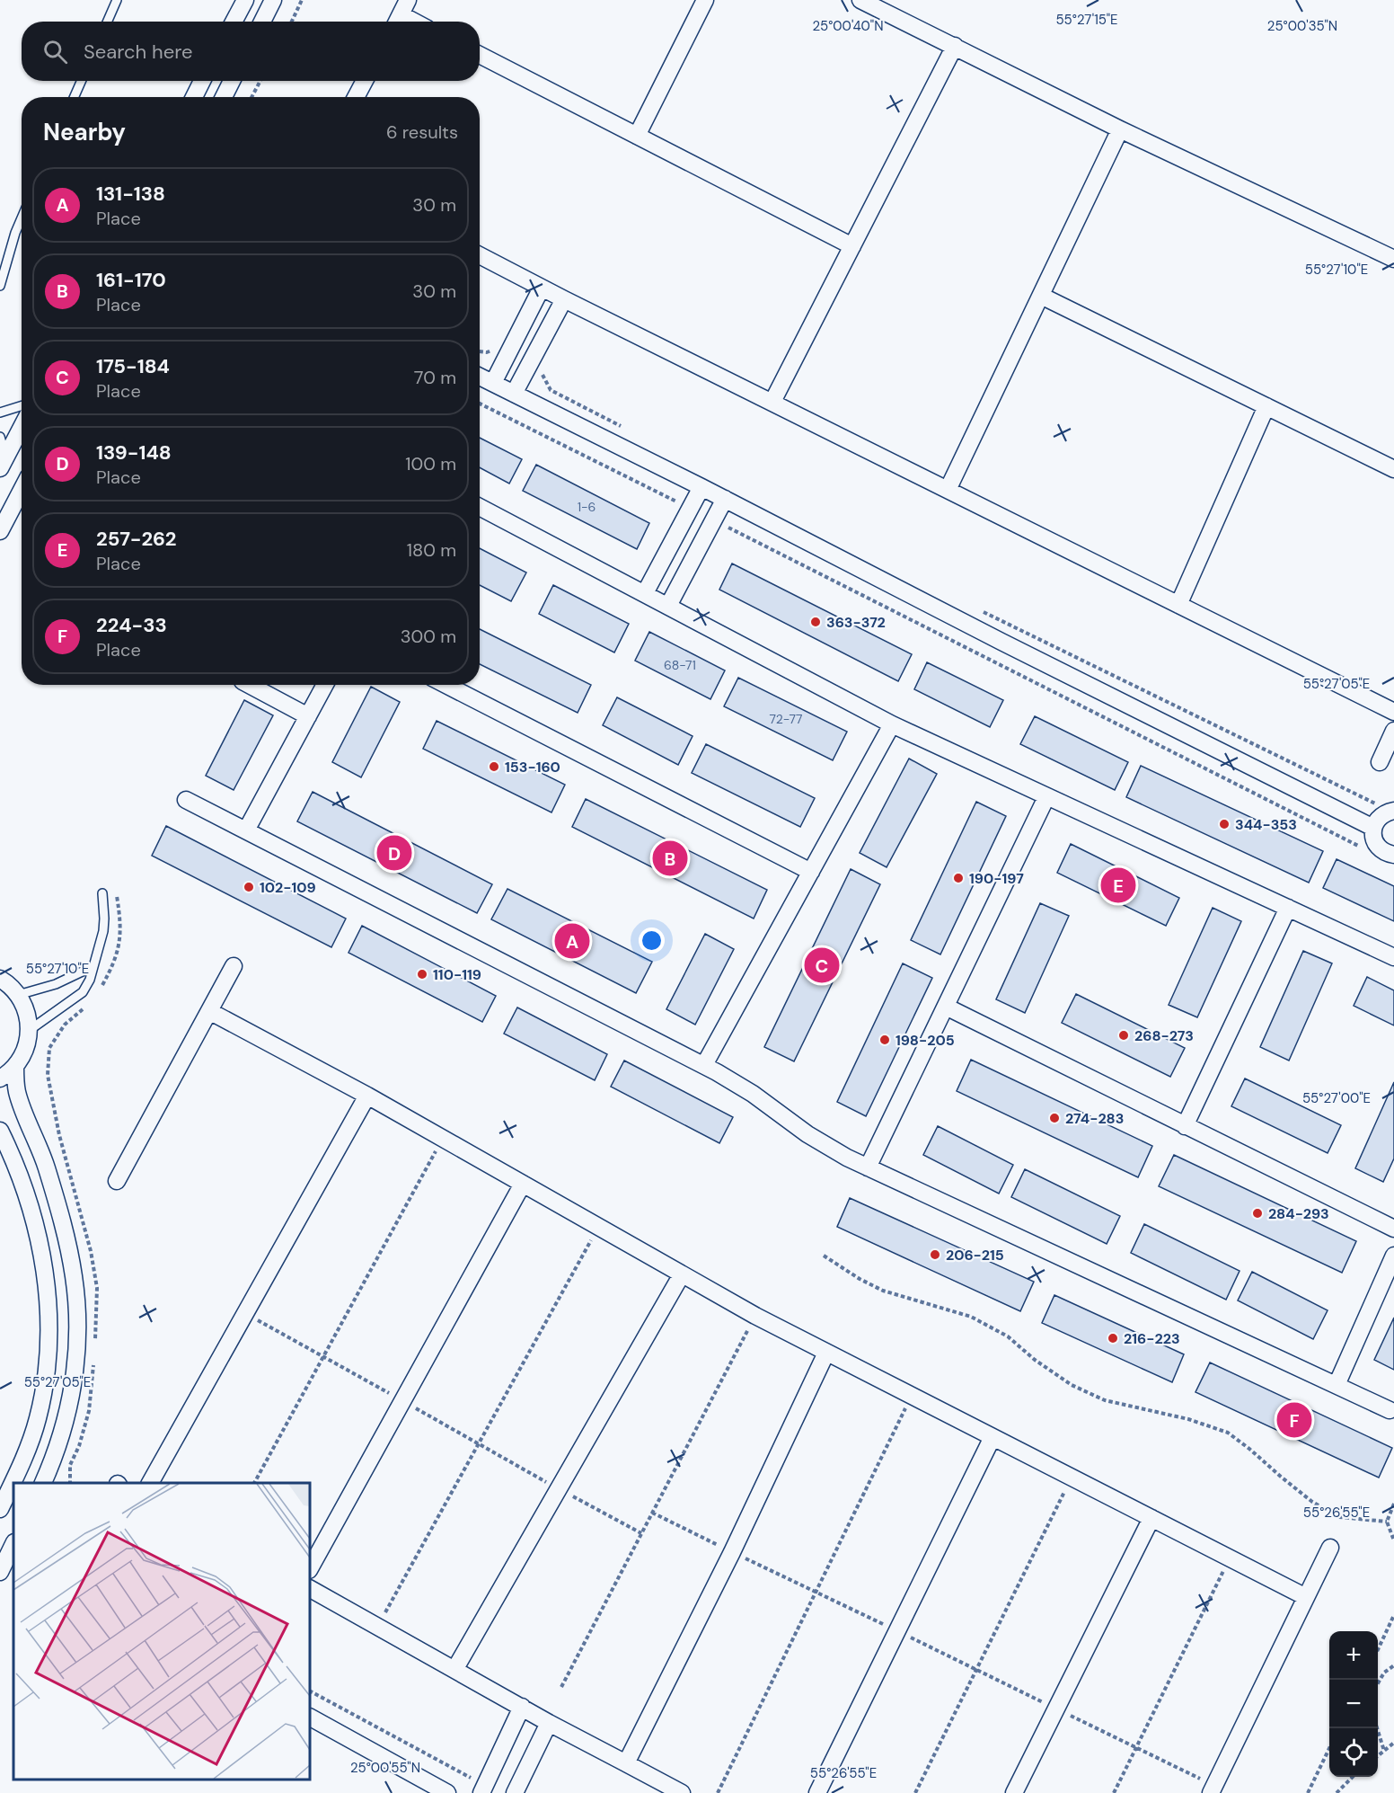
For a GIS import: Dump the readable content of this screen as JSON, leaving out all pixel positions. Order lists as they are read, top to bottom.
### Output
{
  "places": [
    "363-372",
    "153-160",
    "344-353",
    "190-197",
    "102-109",
    "110-119",
    "268-273",
    "198-205",
    "274-283",
    "284-293",
    "206-215",
    "216-223"
  ],
  "house_numbers": ["1-6", "68-71", "72-77"],
  "page": {
    "search": "Search here",
    "heading": ["Nearby", "6 results"],
    "list": [
      {
        "mark": "A",
        "name": "131-138",
        "note": "Place",
        "value": "30 m"
      },
      {
        "mark": "B",
        "name": "161-170",
        "note": "Place",
        "value": "30 m"
      },
      {
        "mark": "C",
        "name": "175-184",
        "note": "Place",
        "value": "70 m"
      },
      {
        "mark": "D",
        "name": "139-148",
        "note": "Place",
        "value": "100 m"
      },
      {
        "mark": "E",
        "name": "257-262",
        "note": "Place",
        "value": "180 m"
      },
      {
        "mark": "F",
        "name": "224-33",
        "note": "Place",
        "value": "300 m"
      }
    ],
    "pins": [
      "D",
      "B",
      "E",
      "A",
      "C",
      "F"
    ],
    "map_buttons": ["+", "−"]
  },
  "coordinates": [
    "55°27'15\"E",
    "25°00'40\"N",
    "25°00'35\"N",
    "55°27'10\"E",
    "55°27'05\"E",
    "55°27'00\"E",
    "55°26'55\"E",
    "25°00'55\"N"
  ]
}
